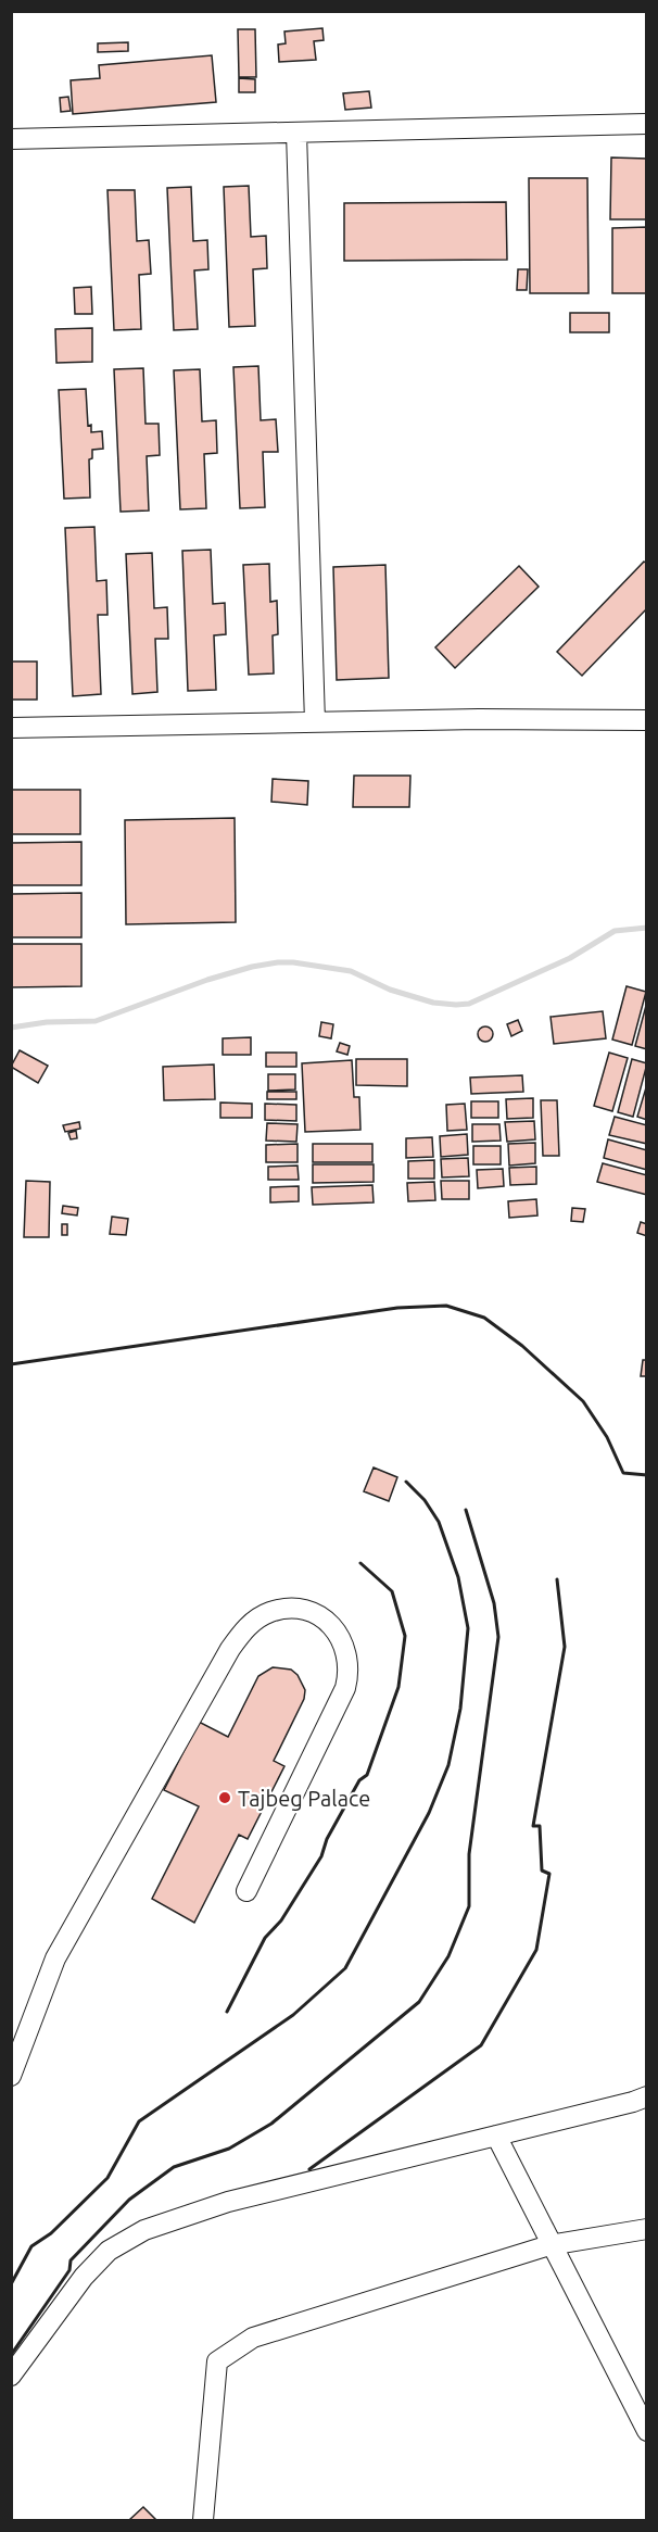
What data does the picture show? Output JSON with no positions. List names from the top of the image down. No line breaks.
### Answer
{"places":["Tajbeg Palace"]}
